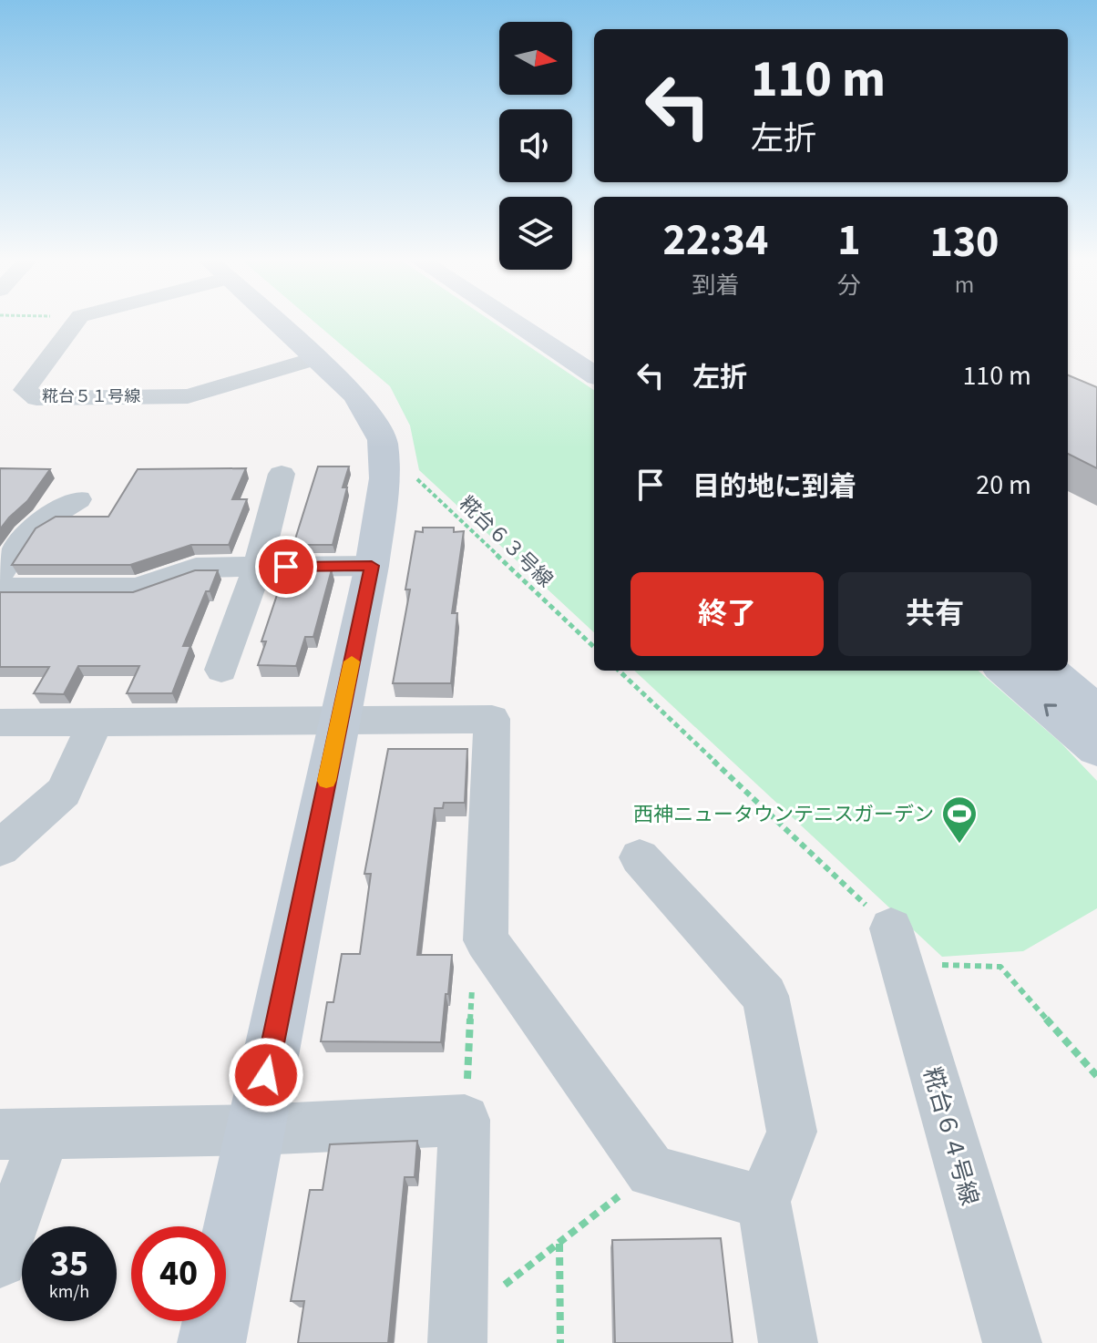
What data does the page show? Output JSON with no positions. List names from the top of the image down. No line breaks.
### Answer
{"streets":{"street":["糀台５１号線","糀台６４号線"],"path":["糀台６３号線"]},"places":{"sports":["西神ニュータウンテニスガーデン"]},"north":"right","page":{"turn":["110 m","左折"],"eta":["22:34","到着","1","分","130","m"],"list":[{"name":"左折","value":"110 m"},{"name":"目的地に到着","value":"20 m"}],"buttons":["終了","共有"],"speed":"35 km/h","limit":"40"}}
